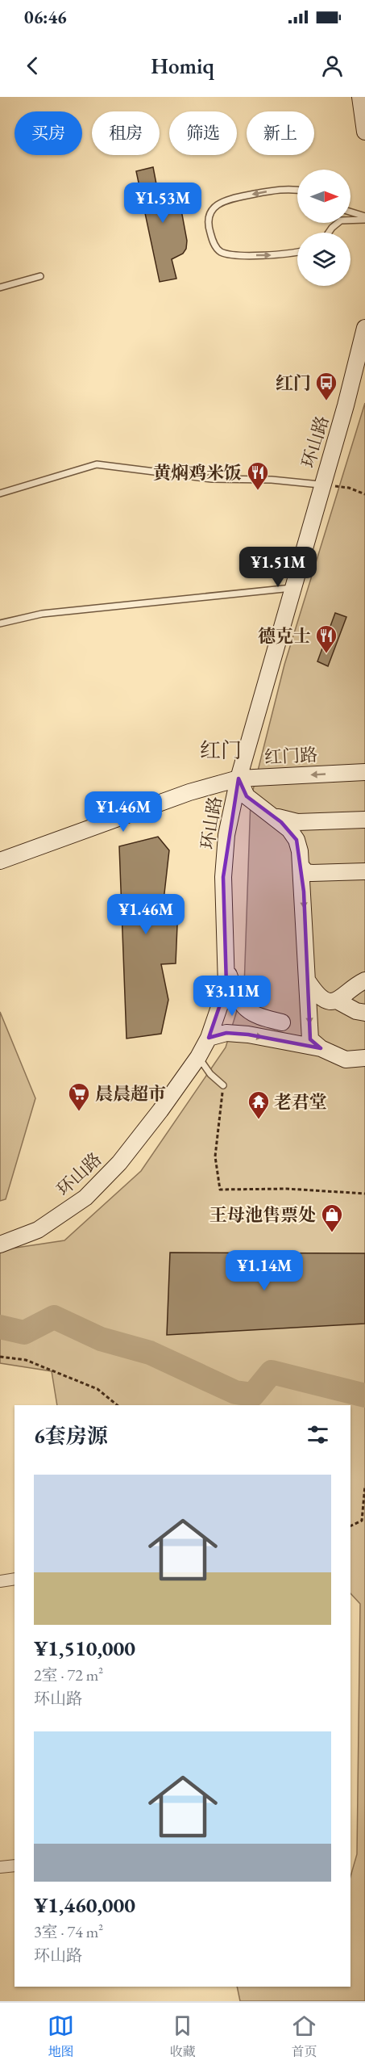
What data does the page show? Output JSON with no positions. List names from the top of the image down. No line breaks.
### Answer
{"streets":{"main road":["环山路","红门路"]},"crossings":[["环山路","红门路"]],"districts":["红门"],"places":{"bus stop":["红门"],"restaurant":["黄焖鸡米饭","德克士"],"supermarket":["晨晨超市"],"temple":["老君堂"],"shop":["王母池售票处"]},"north":"right","page":{"status":"06:46","header":"Homiq","chip":["买房","租房","筛选","新上"],"price":["¥1.53M","¥1.51M","¥1.46M","¥1.46M","¥3.11M","¥1.14M"],"heading":"6套房源","list":[{"name":"¥1,510,000","note":"2室 · 72 m² · 环山路"},{"name":"¥1,460,000","note":"3室 · 74 m² · 环山路"}],"tabs":["地图","收藏","首页"]}}
